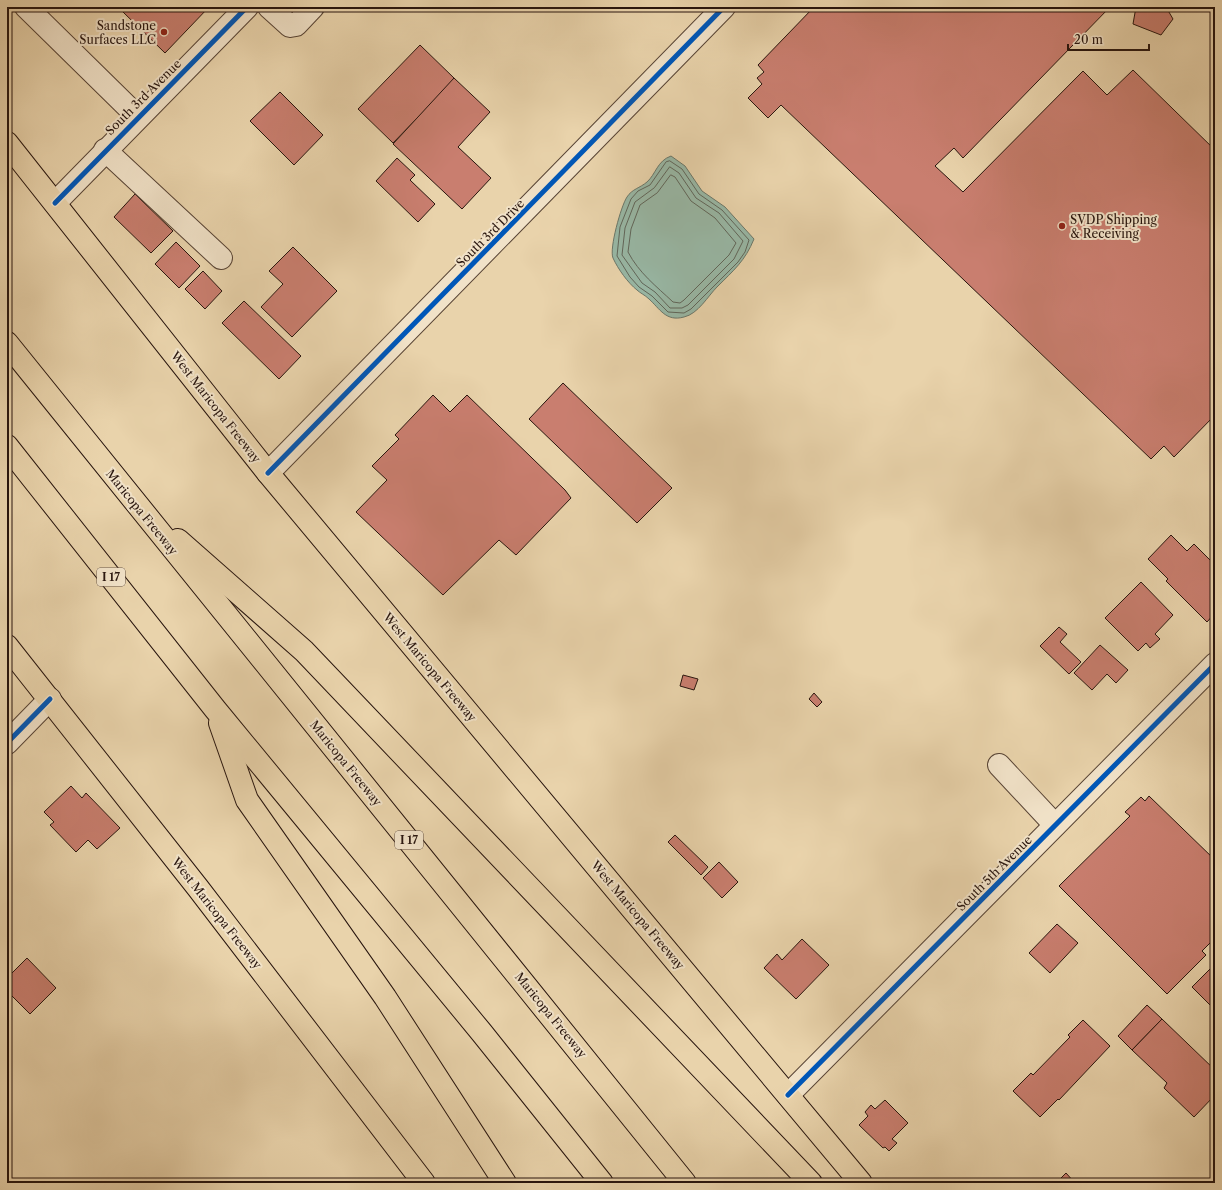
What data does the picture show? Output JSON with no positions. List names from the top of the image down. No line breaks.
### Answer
{"streets":{"main road":["West Maricopa Freeway","Maricopa Freeway","I 17"],"street":["South 3rd Avenue","South 3rd Drive","South 5th Avenue"]},"crossings":[["South 3rd Avenue","West Maricopa Freeway"],["South 3rd Drive","West Maricopa Freeway"],["West Maricopa Freeway","South 5th Avenue"]],"places":["Sandstone Surfaces LLC","SVDP Shipping & Receiving"],"scale_bar":"20 m"}
